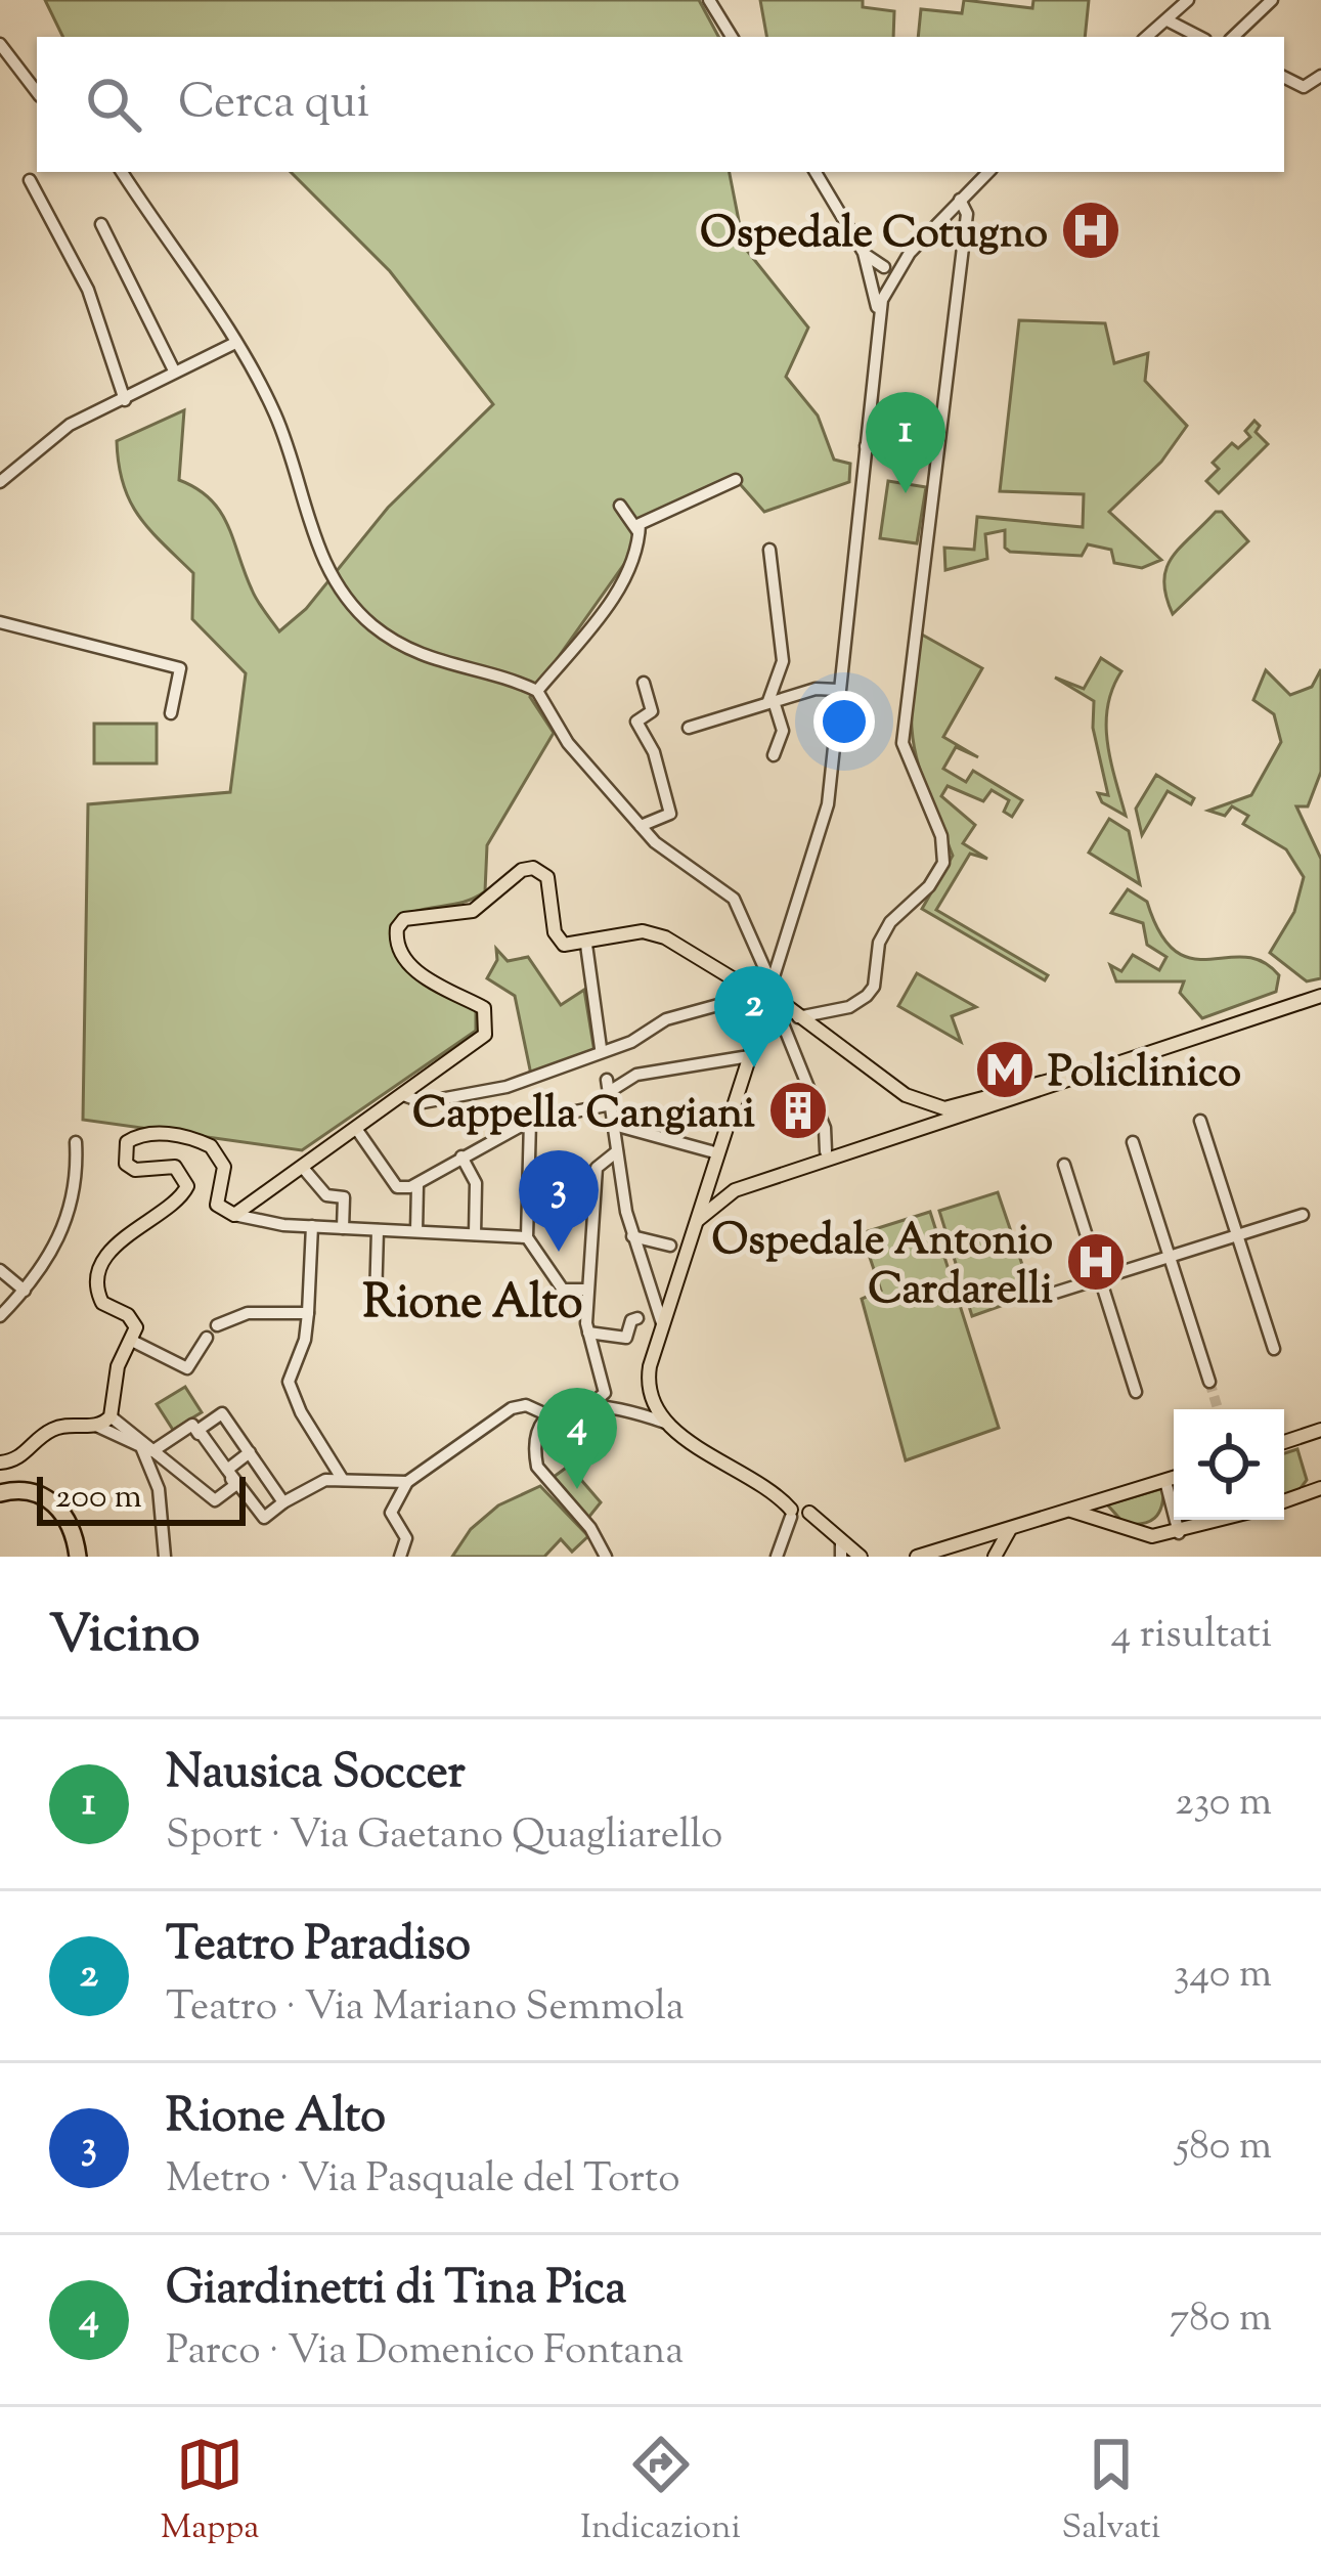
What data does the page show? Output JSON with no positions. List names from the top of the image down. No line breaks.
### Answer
{"districts":["Rione Alto"],"places":{"hospital":["Ospedale Cotugno","Ospedale Antonio Cardarelli"],"metro station":["Policlinico"],"building":["Cappella Cangiani"]},"scale_bar":"200 m","page":{"search":"Cerca qui","pins":["1","2","3","4"],"scale":"200 m","heading":["Vicino","4 risultati"],"list":[{"mark":"1","name":"Nausica Soccer","note":"Sport · Via Gaetano Quagliarello","value":"230 m"},{"mark":"2","name":"Teatro Paradiso","note":"Teatro · Via Mariano Semmola","value":"340 m"},{"mark":"3","name":"Rione Alto","note":"Metro · Via Pasquale del Torto","value":"580 m"},{"mark":"4","name":"Giardinetti di Tina Pica","note":"Parco · Via Domenico Fontana","value":"780 m"}],"nav":["Mappa","Indicazioni","Salvati"]}}
